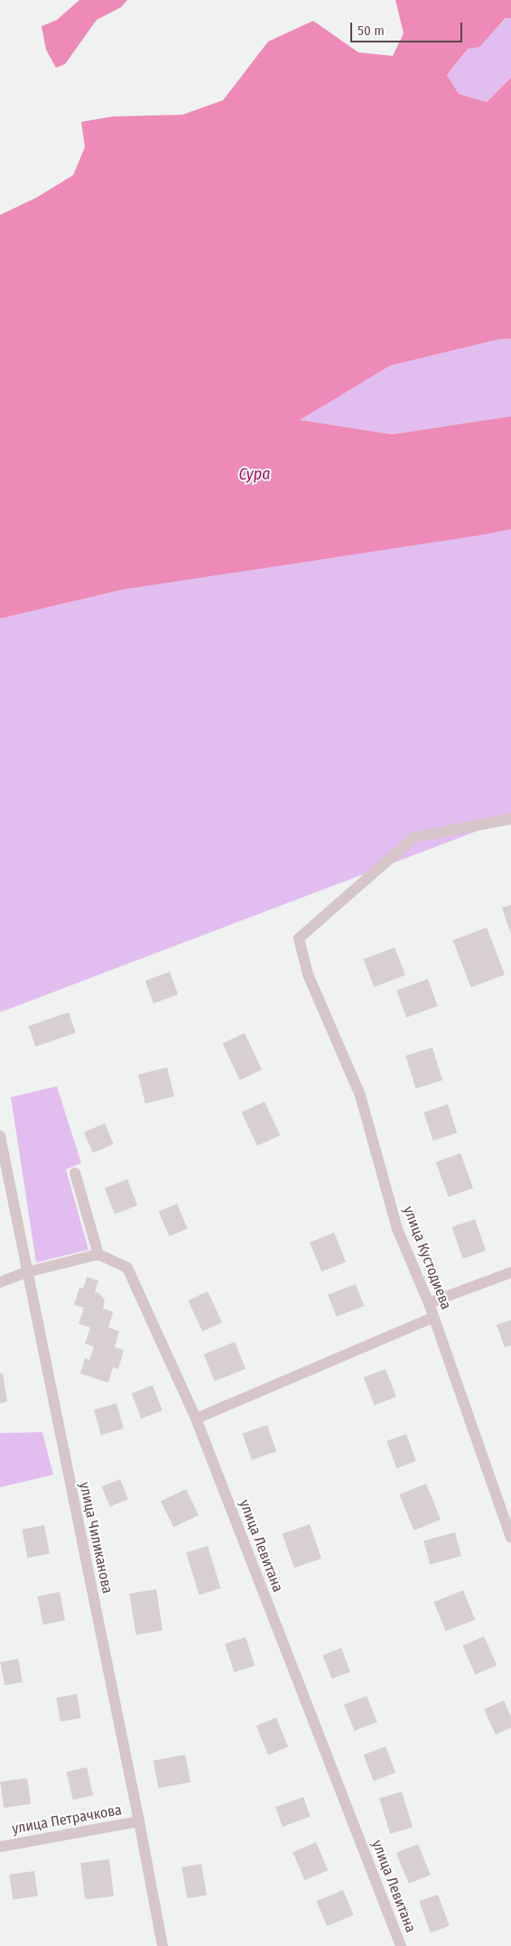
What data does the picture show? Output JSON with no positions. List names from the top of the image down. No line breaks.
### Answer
{"streets":{"street":["улица Кустодиева","улица Чиликанова","улица Левитана","улица Петрачкова"]},"crossings":[["улица Чиликанова","улица Петрачкова"]],"water":["Сура"],"scale_bar":"50 m"}
